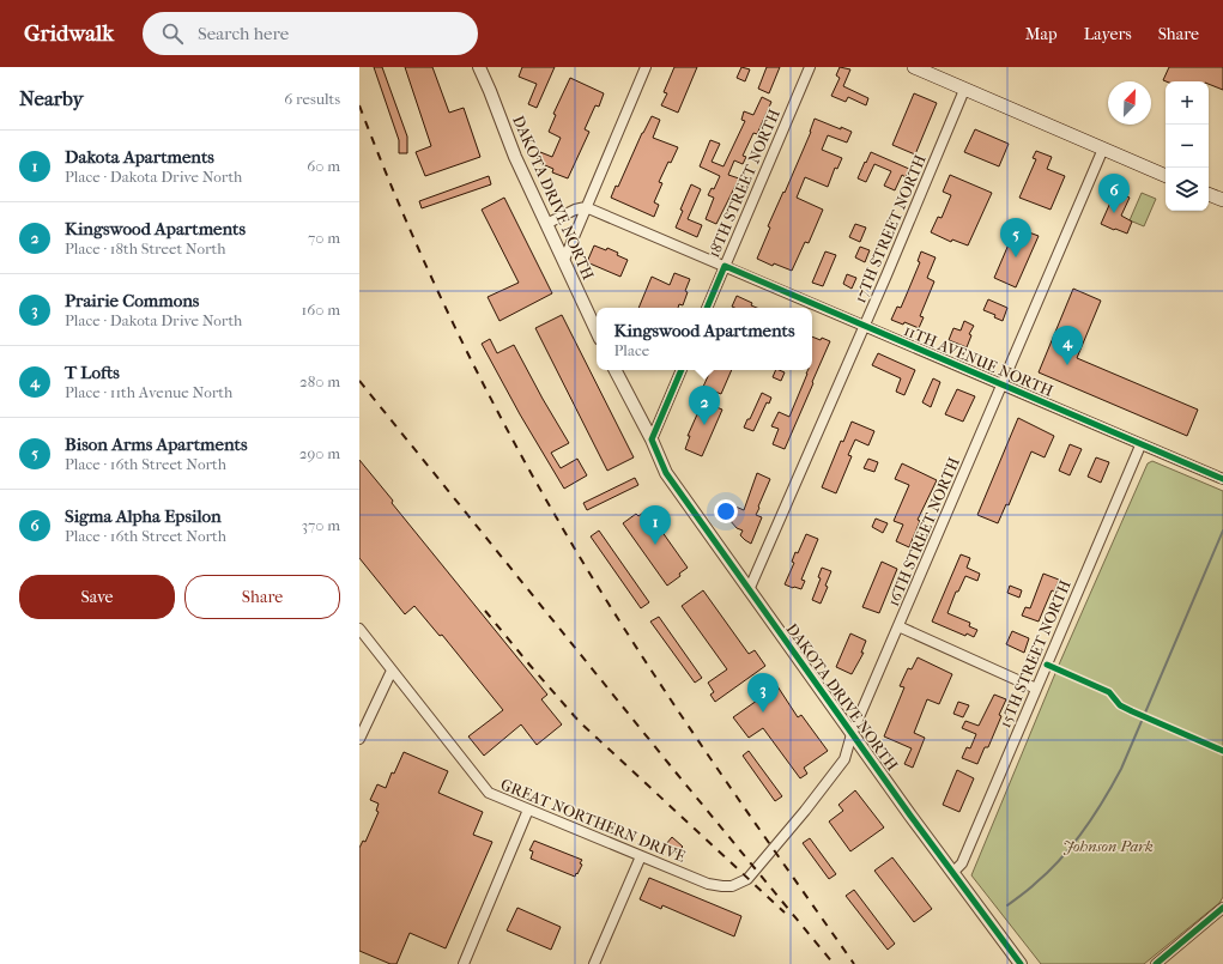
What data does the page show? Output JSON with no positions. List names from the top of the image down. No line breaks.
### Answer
{"streets":{"street":["18TH STREET NORTH","DAKOTA DRIVE NORTH","17TH STREET NORTH","11TH AVENUE NORTH","16TH STREET NORTH","15TH STREET NORTH","GREAT NORTHERN DRIVE"]},"crossings":[["18TH STREET NORTH","11TH AVENUE NORTH"],["DAKOTA DRIVE NORTH","17TH STREET NORTH"],["DAKOTA DRIVE NORTH","16TH STREET NORTH"],["DAKOTA DRIVE NORTH","15TH STREET NORTH"],["17TH STREET NORTH","11TH AVENUE NORTH"],["11TH AVENUE NORTH","16TH STREET NORTH"],["11TH AVENUE NORTH","15TH STREET NORTH"],["16TH STREET NORTH","GREAT NORTHERN DRIVE"]],"parks":["Johnson Park"],"north":"top right","page":{"header":"Gridwalk","search":"Search here","nav":["Map","Layers","Share"],"heading":["Nearby","6 results"],"map_buttons":["+","−"],"list":[{"mark":"1","name":"Dakota Apartments","note":"Place · Dakota Drive North","value":"60 m"},{"mark":"2","name":"Kingswood Apartments","note":"Place · 18th Street North","value":"70 m"},{"mark":"3","name":"Prairie Commons","note":"Place · Dakota Drive North","value":"160 m"},{"mark":"4","name":"T Lofts","note":"Place · 11th Avenue North","value":"280 m"},{"mark":"5","name":"Bison Arms Apartments","note":"Place · 16th Street North","value":"290 m"},{"mark":"6","name":"Sigma Alpha Epsilon","note":"Place · 16th Street North","value":"370 m"}],"pins":["6","5","4","2","1","3"],"popup":["Kingswood Apartments","Place"],"buttons":["Save","Share"]}}
